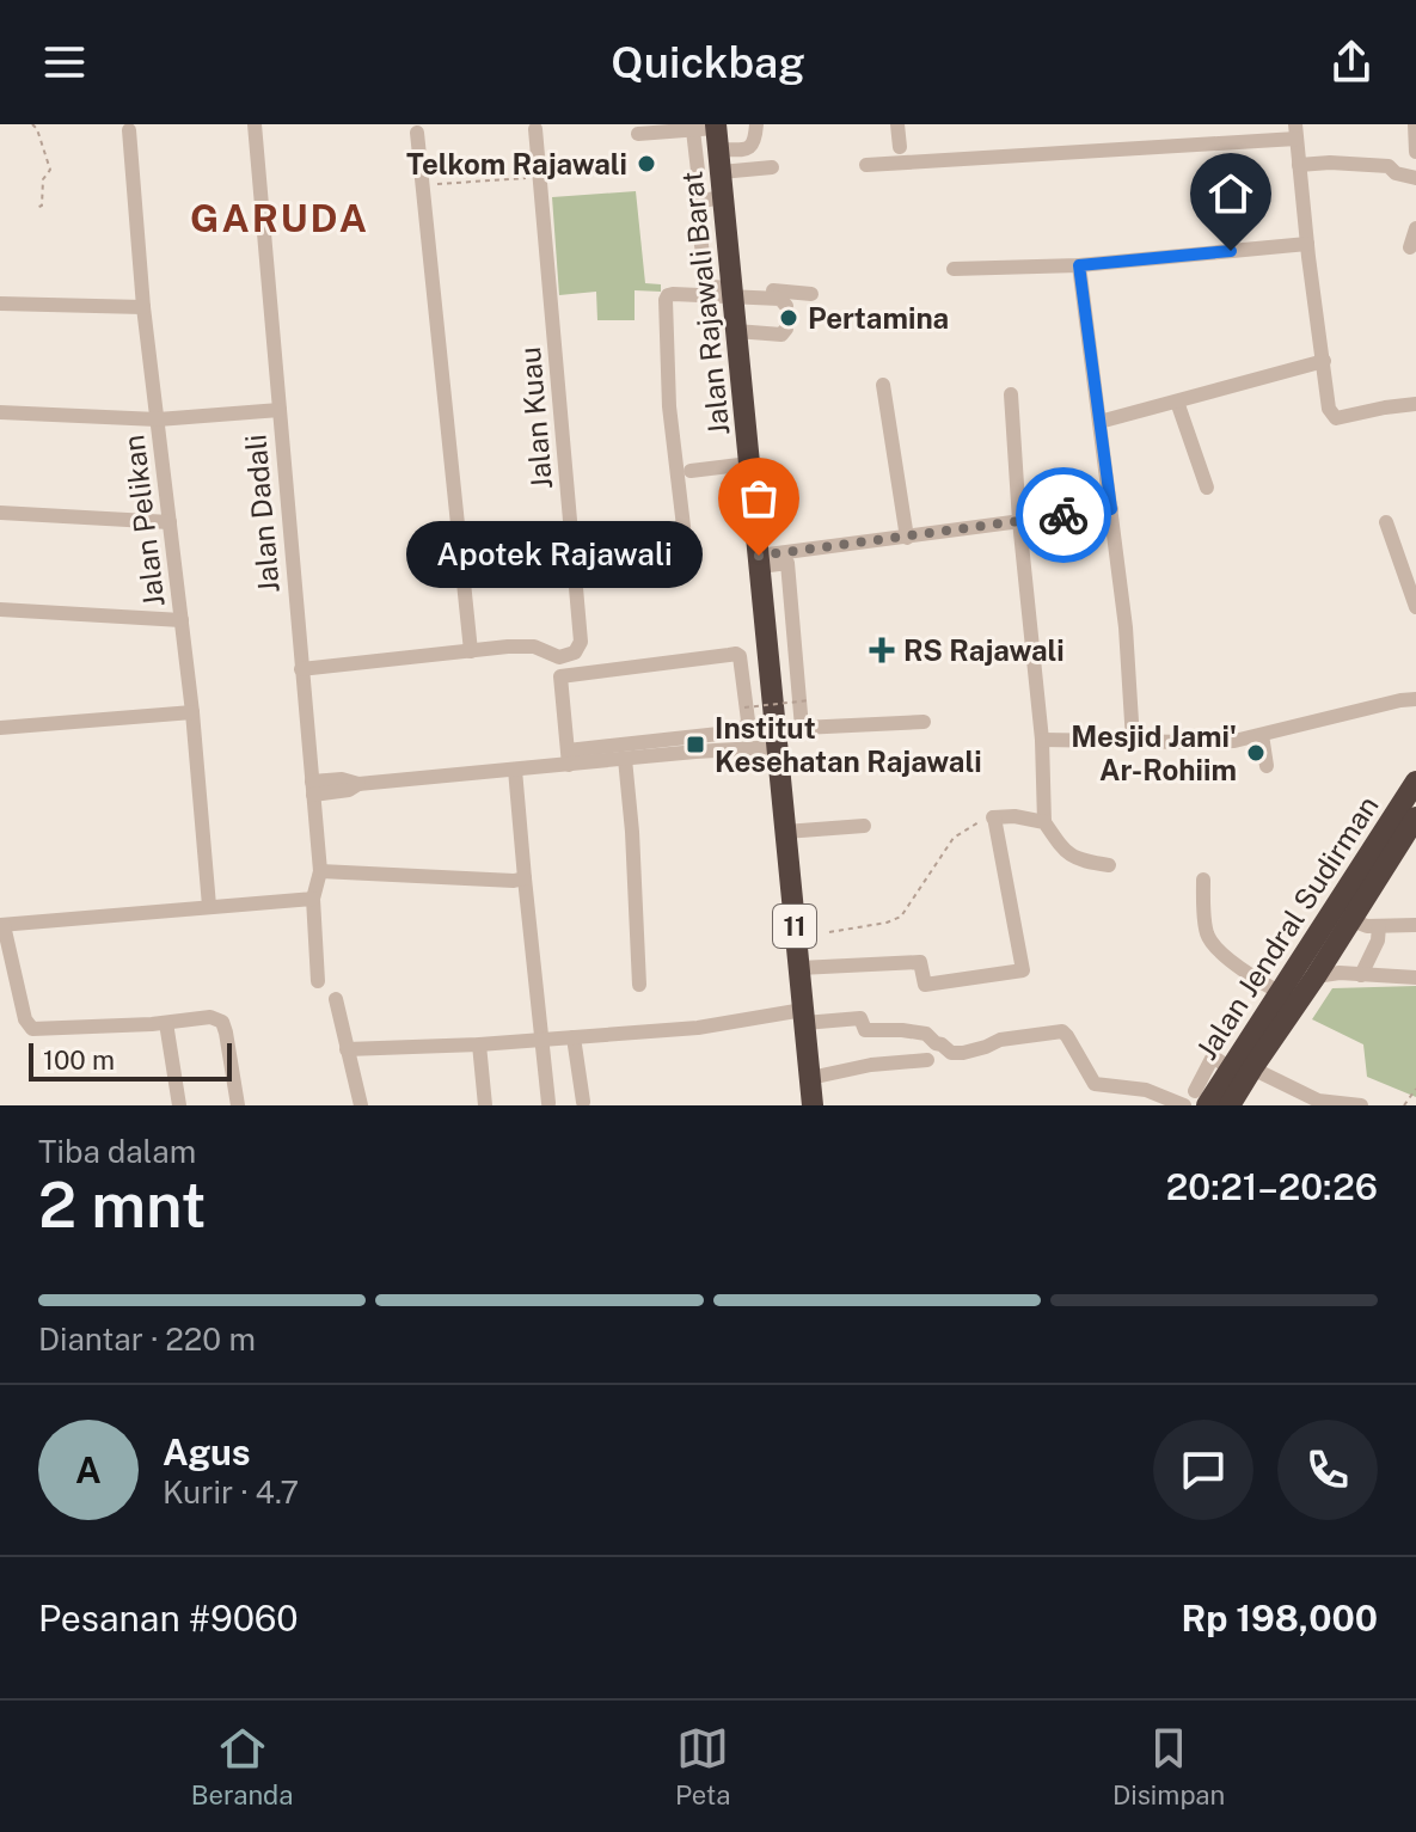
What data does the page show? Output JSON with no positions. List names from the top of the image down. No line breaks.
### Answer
{"streets":{"highway":["Jalan Rajawali Barat","11","Jalan Jendral Sudirman"],"street":["Jalan Kuau","Jalan Dadali","Jalan Pelikan"]},"crossings":[["Jalan Kuau","Jalan Dadali"]],"districts":["GARUDA"],"places":{"other":["Telkom Rajawali","Pertamina","Apotek Rajawali","Mesjid Jami' Ar-Rohiim"],"health":["RS Rajawali"],"transit":["Institut Kesehatan Rajawali"]},"scale_bar":"100 m","page":{"header":"Quickbag","bubble":"Apotek Rajawali","scale":"100 m","heading":["2 mnt","Tiba dalam","20:21–20:26"],"panel":["Agus","Kurir · 4.7","Pesanan #9060","Rp 198,000"],"bar":"Diantar · 220 m","round":"A","tabs":["Beranda","Peta","Disimpan"]}}
